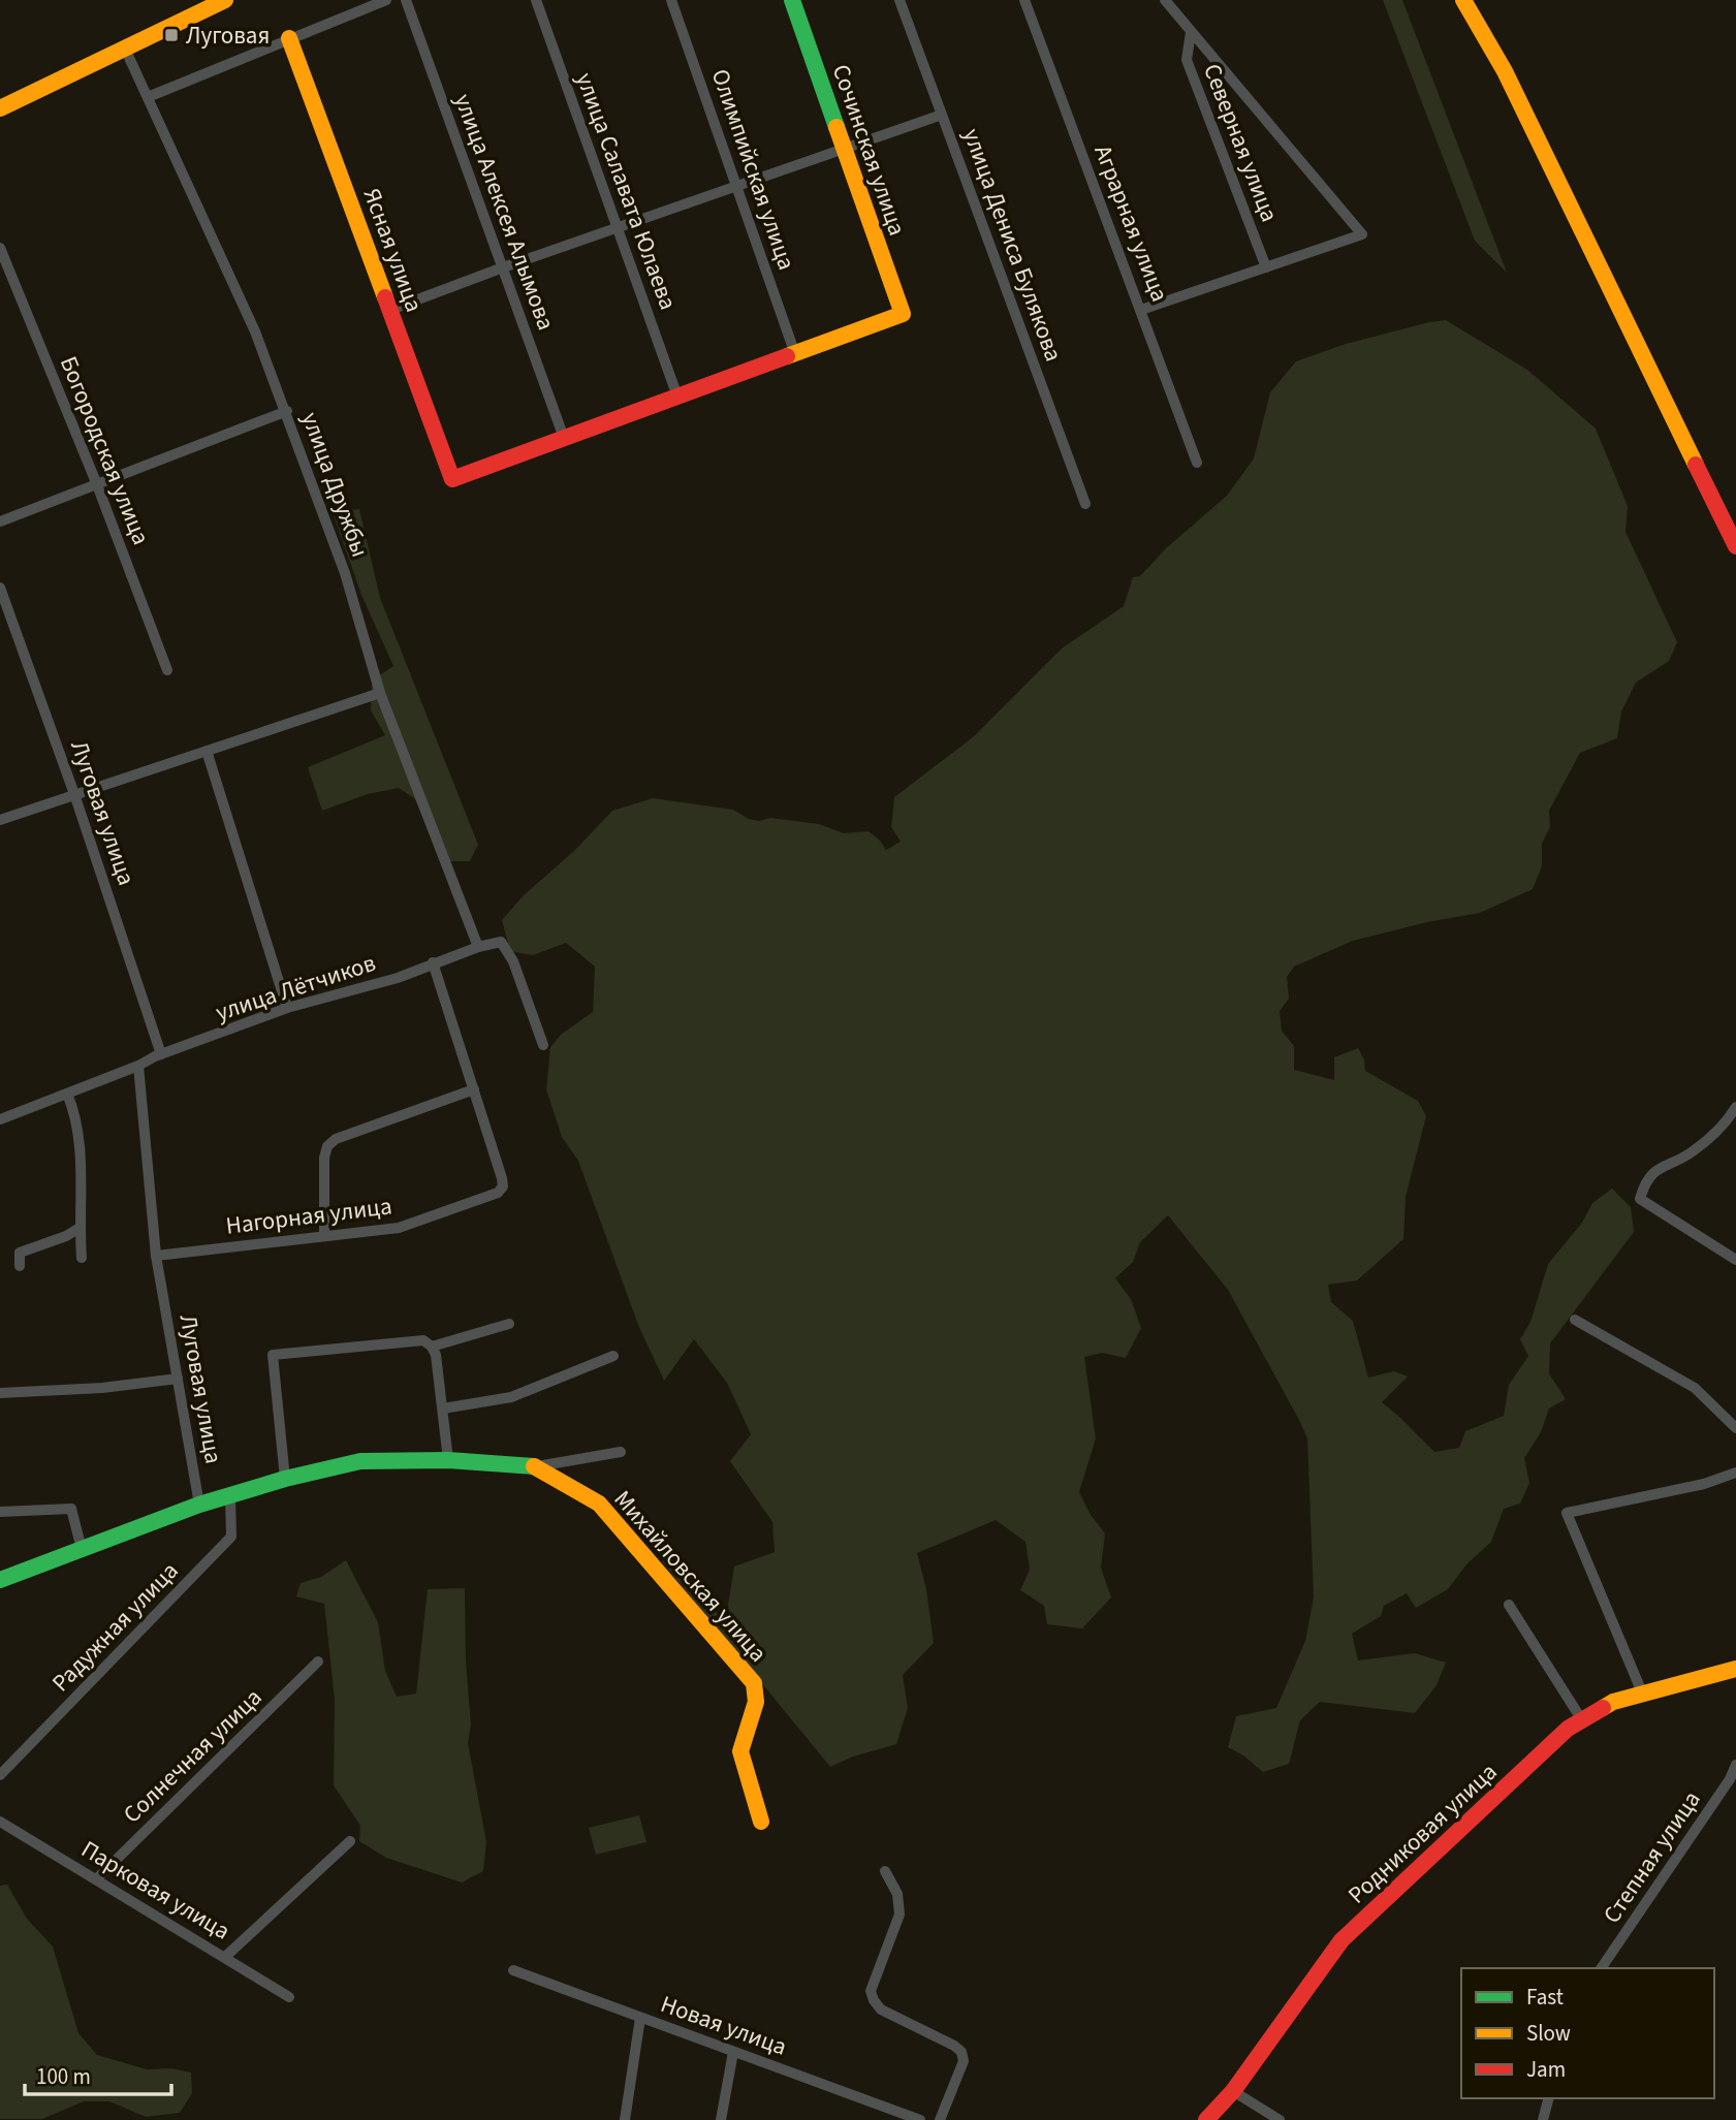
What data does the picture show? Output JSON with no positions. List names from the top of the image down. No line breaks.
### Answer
{"streets":{"street":["Северная улица","Сочинская улица","Олимпийская улица","улица Салавата Юлаева","улица Алексея Алымова","Аграрная улица","улица Дениса Булякова","Ясная улица","Богородская улица","улица Дружбы","Луговая улица","улица Лётчиков","Нагорная улица","Михайловская улица","Радужная улица","Солнечная улица","Родниковая улица","Степная улица","Парковая улица","Новая улица"]},"crossings":[["Сочинская улица","Олимпийская улица"],["улица Алексея Алымова","Ясная улица"],["улица Дружбы","улица Лётчиков"],["Луговая улица","улица Лётчиков"],["Луговая улица","Нагорная улица"],["Луговая улица","Михайловская улица"],["Михайловская улица","Радужная улица"],["Солнечная улица","Парковая улица"]],"places":{"transit":["Луговая"]},"legend":["Fast","Slow","Jam"],"scale_bar":"100 m"}
